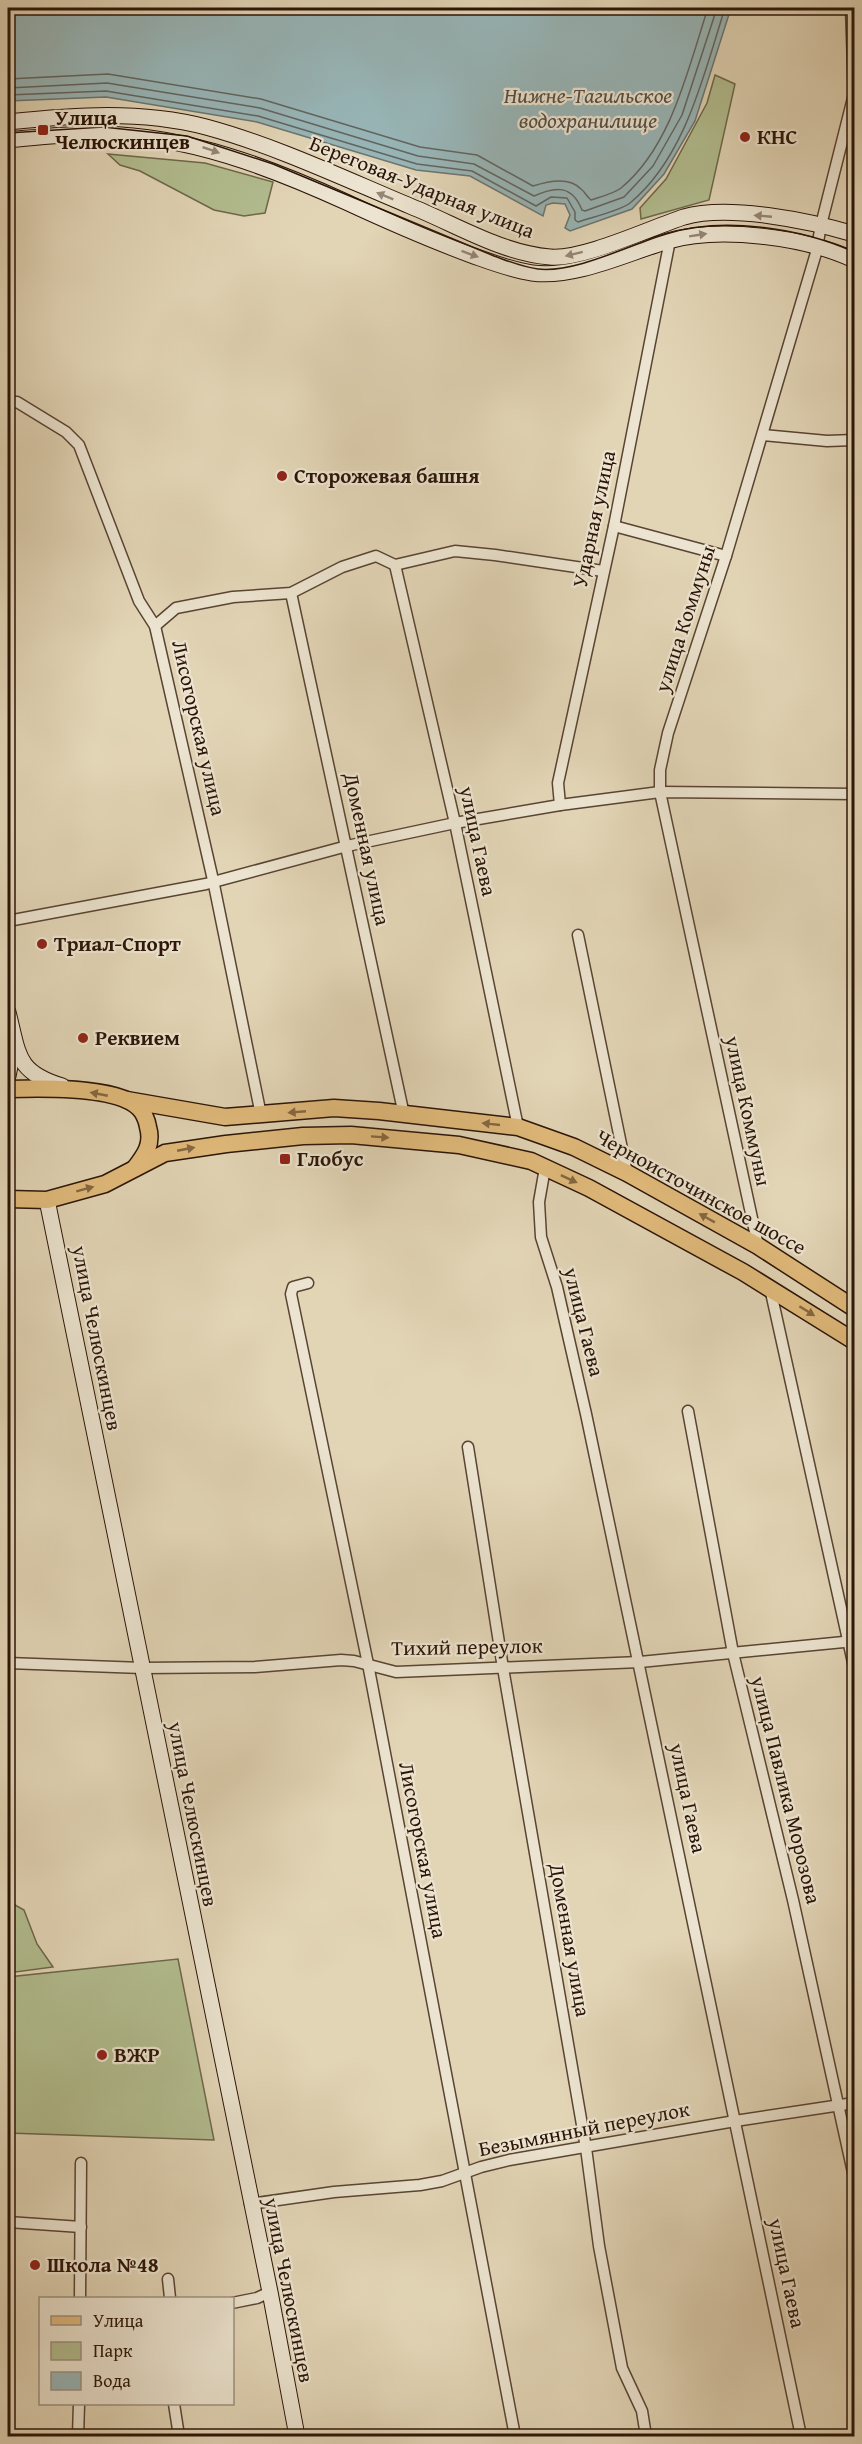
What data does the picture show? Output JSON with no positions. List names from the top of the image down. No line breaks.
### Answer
{"streets":{"main road":["Береговая-Ударная улица","Черноисточинское шоссе","улица Челюскинцев"],"street":["Ударная улица","улица Коммуны","Лисогорская улица","улица Гаева","Доменная улица","Тихий переулок","улица Павлика Морозова","Безымянный переулок"]},"crossings":[["Береговая-Ударная улица","Ударная улица"],["Береговая-Ударная улица","улица Коммуны"],["улица Коммуны","Черноисточинское шоссе"],["Лисогорская улица","Черноисточинское шоссе"],["Лисогорская улица","Тихий переулок"],["Лисогорская улица","Безымянный переулок"],["улица Гаева","Черноисточинское шоссе"],["улица Гаева","Тихий переулок"],["улица Гаева","Безымянный переулок"],["Доменная улица","Черноисточинское шоссе"],["Доменная улица","Тихий переулок"],["Доменная улица","Безымянный переулок"],["улица Челюскинцев","Тихий переулок"],["улица Челюскинцев","Безымянный переулок"],["Тихий переулок","улица Павлика Морозова"],["улица Павлика Морозова","Безымянный переулок"]],"water":["Нижне-Тагильское водохранилище"],"places":{"transit":["Улица Челюскинцев","Глобус"],"other":["КНС","Сторожевая башня","Триал-Спорт","Реквием","ВЖР","Школа №48"]},"legend":["Улица","Парк","Вода"]}
